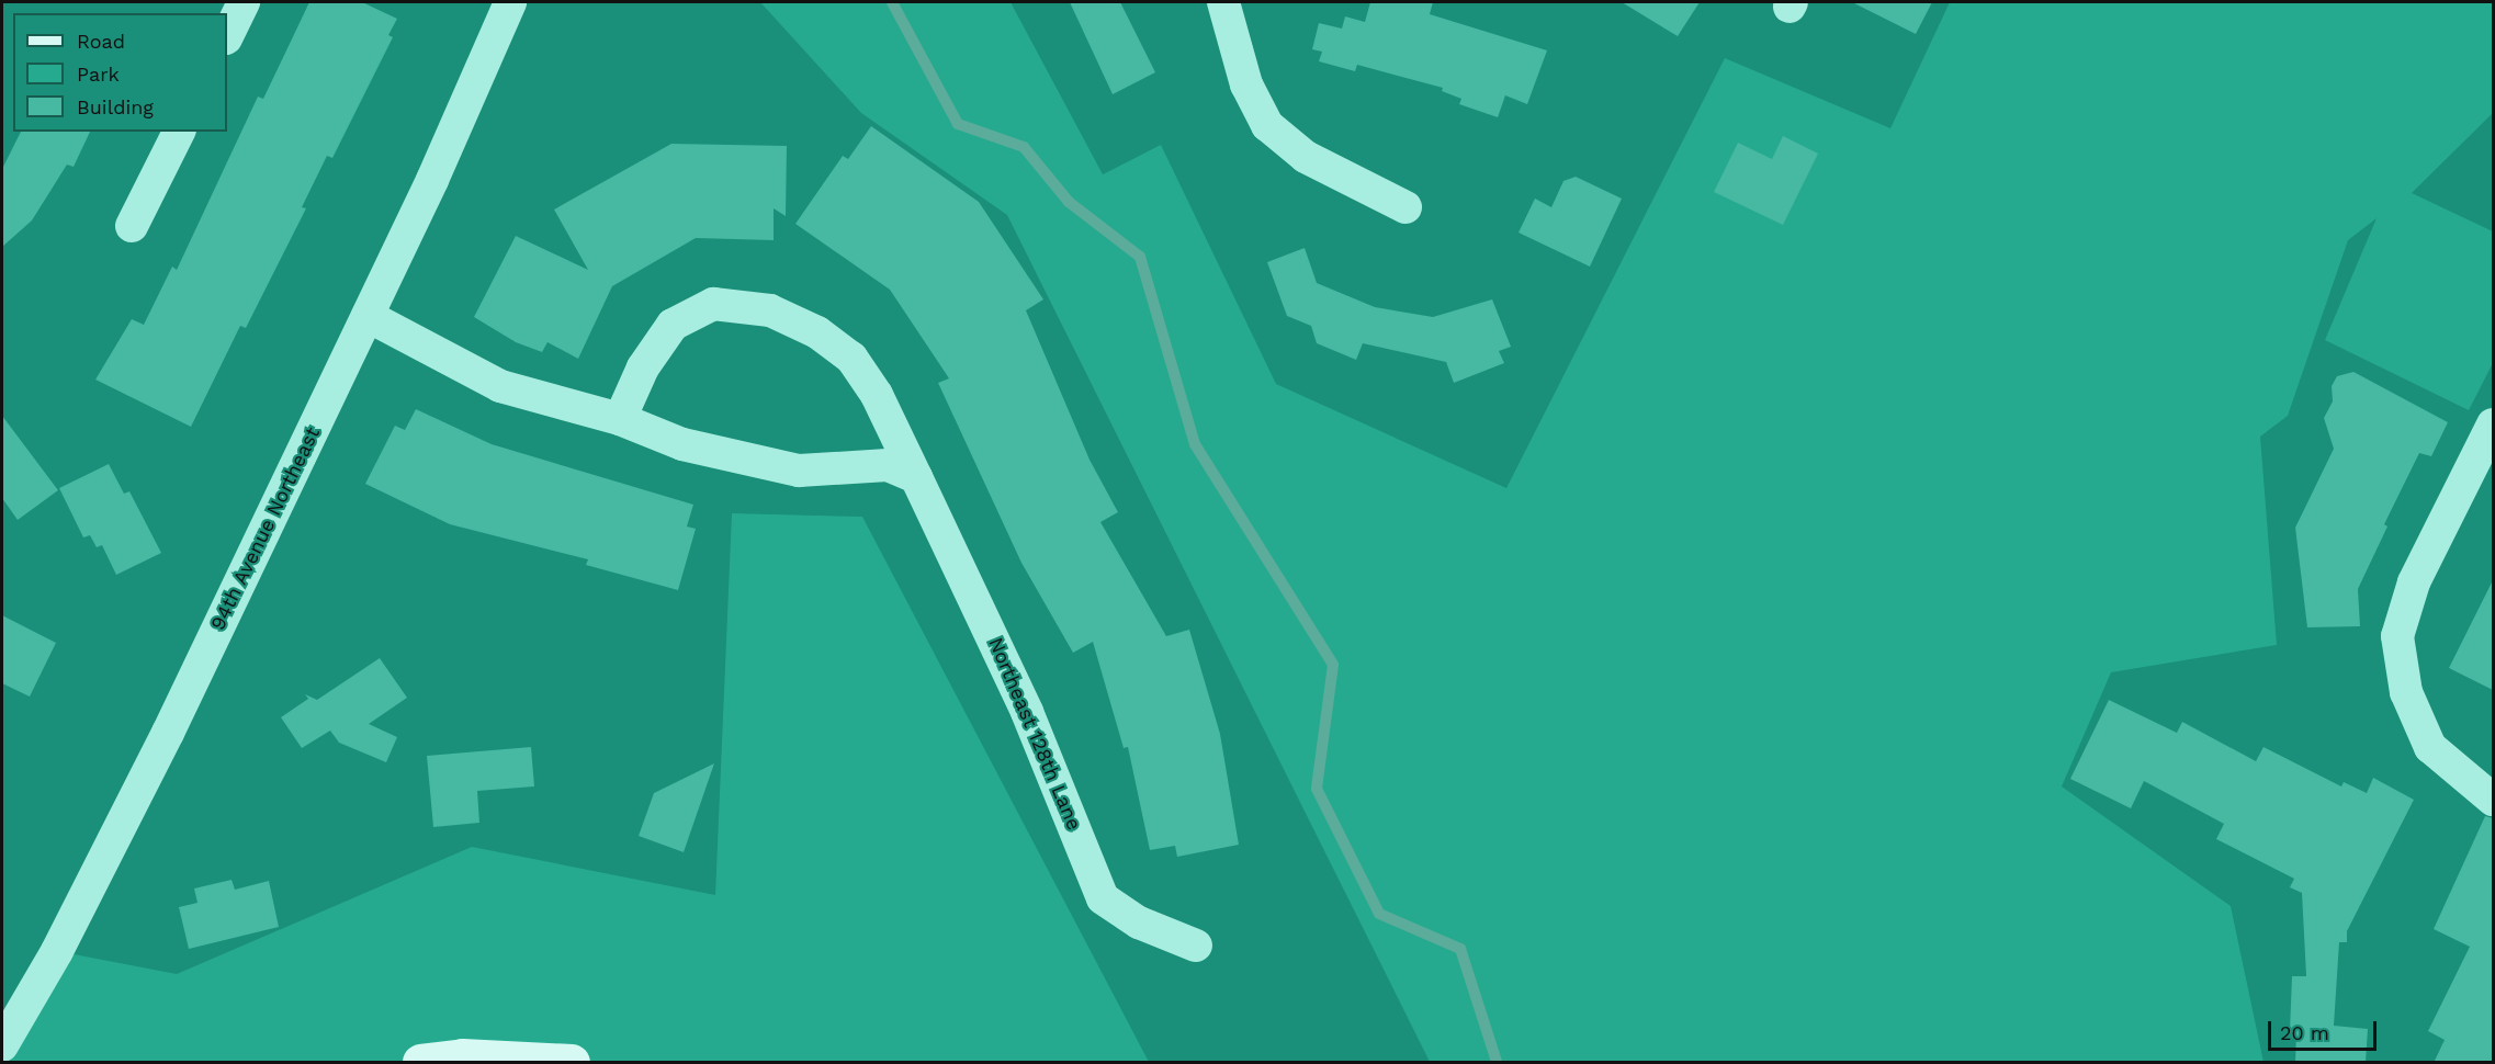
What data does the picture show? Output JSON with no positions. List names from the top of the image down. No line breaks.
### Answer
{"streets":{"street":["94th Avenue Northeast","Northeast 128th Lane"]},"legend":["Road","Park","Building"],"scale_bar":"20 m"}
